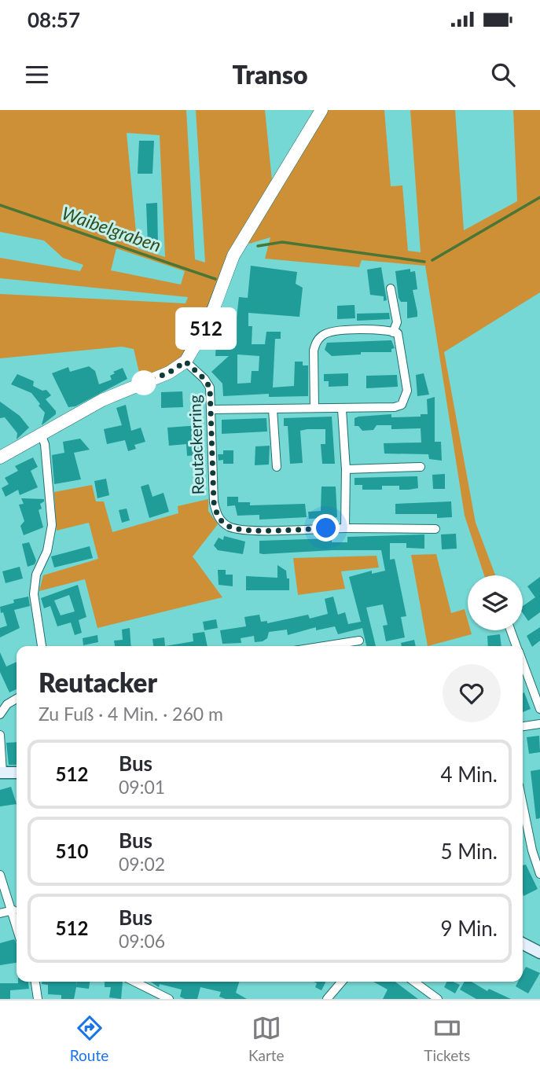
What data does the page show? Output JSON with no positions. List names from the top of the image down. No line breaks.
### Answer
{"streets":{"street":["Reutackerring"]},"water":["Waibelgraben"],"lines":["bus line 512"],"page":{"status":"08:57","header":"Transo","on_map":"512","heading":["Reutacker","Zu Fuß · 4 Min. · 260 m"],"list":[{"mark":"512","name":"Bus","note":"09:01","value":"4 Min."},{"mark":"510","name":"Bus","note":"09:02","value":"5 Min."},{"mark":"512","name":"Bus","note":"09:06","value":"9 Min."}],"tabs":["Route","Karte","Tickets"]}}
